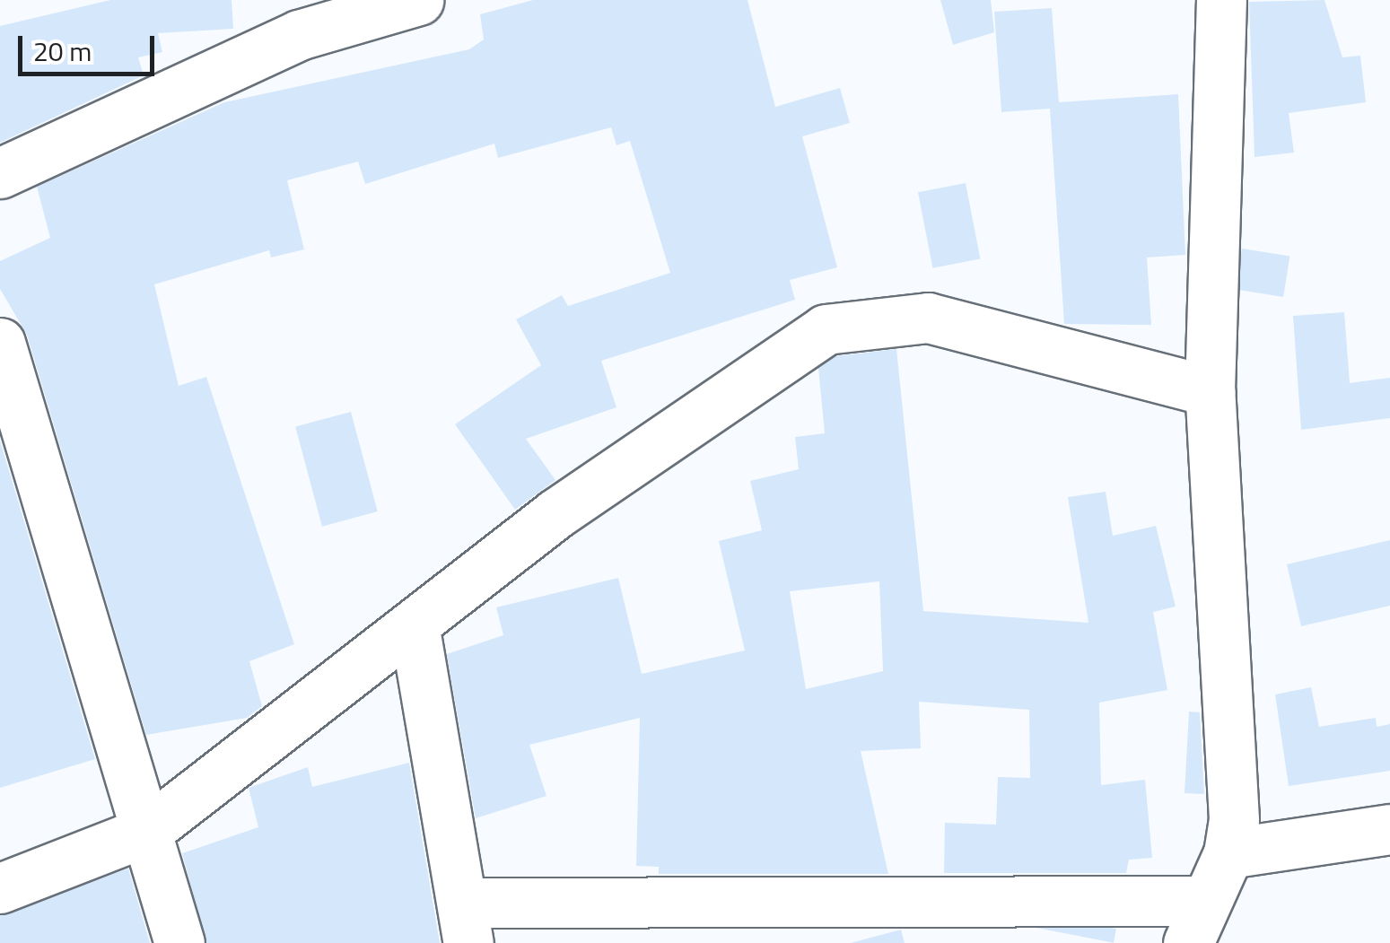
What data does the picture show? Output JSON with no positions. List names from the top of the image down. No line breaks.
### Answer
{"scale_bar":"20 m"}
